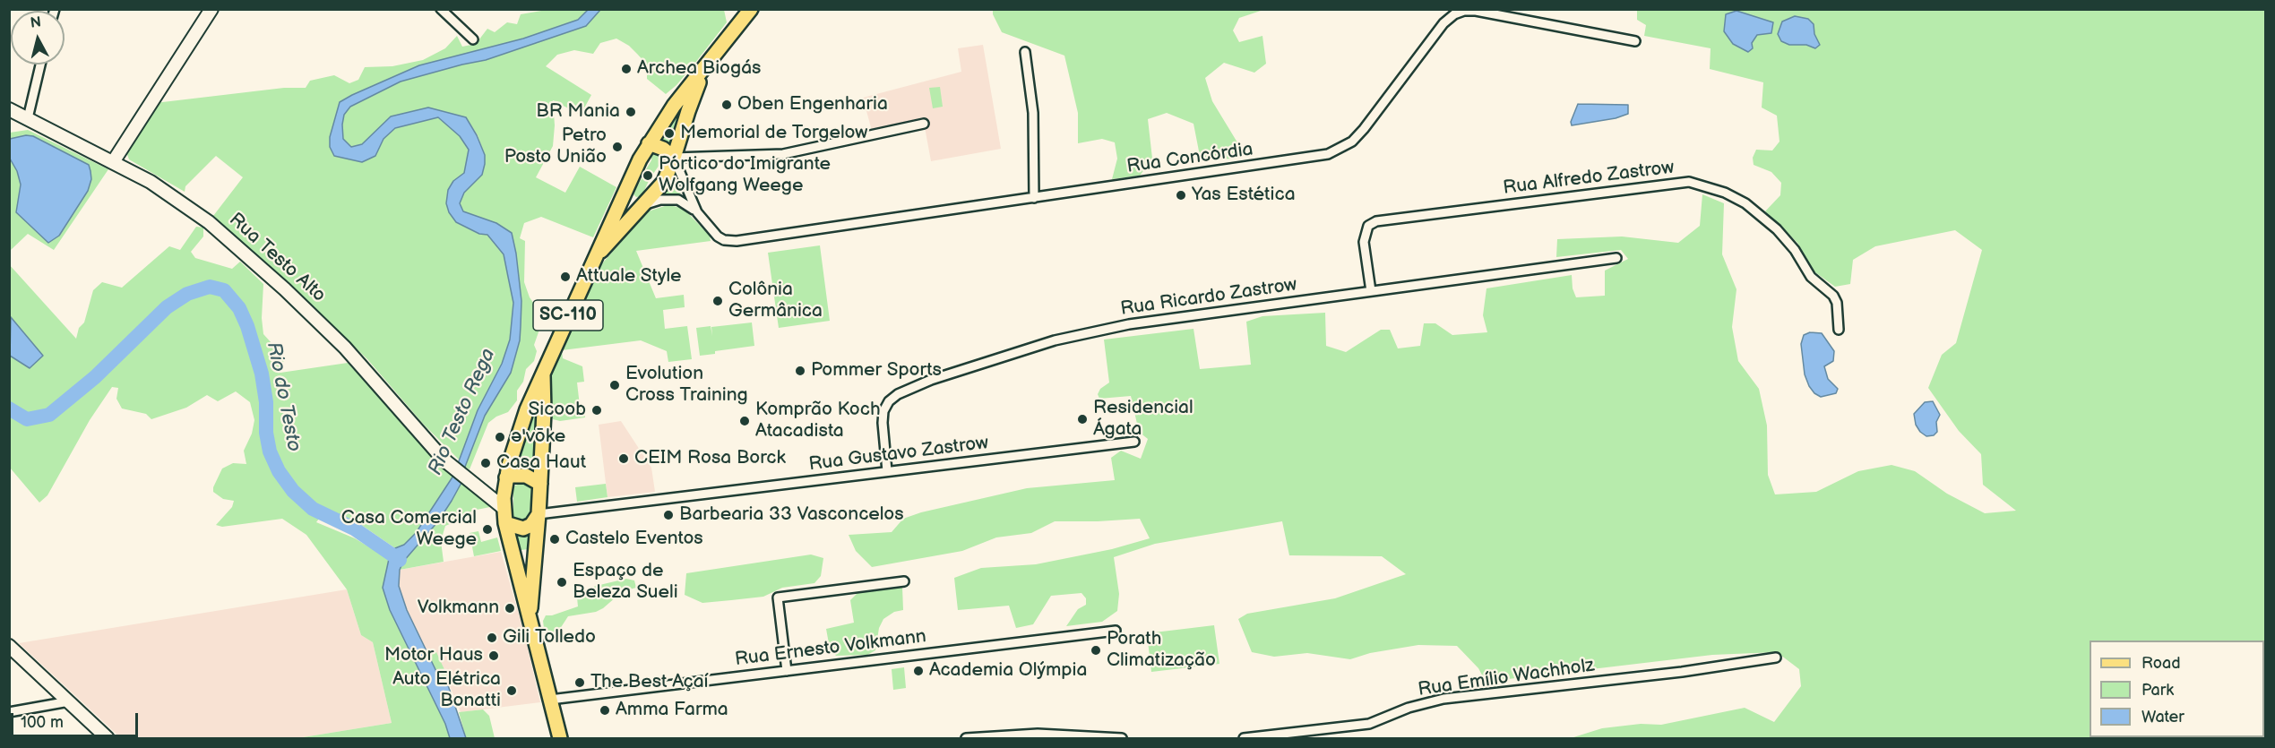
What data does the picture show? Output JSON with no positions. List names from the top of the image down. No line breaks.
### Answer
{"streets":{"main road":["Rua Testo Alto","SC-110"],"street":["Rua Concórdia","Rua Alfredo Zastrow","Rua Ricardo Zastrow","Rua Gustavo Zastrow","Rua Ernesto Volkmann","Rua Emílio Wachholz"]},"crossings":[["Rua Concórdia","SC-110"],["Rua Alfredo Zastrow","Rua Ricardo Zastrow"],["Rua Testo Alto","SC-110"],["Rua Testo Alto","Rua Gustavo Zastrow"],["Rua Ricardo Zastrow","Rua Gustavo Zastrow"],["SC-110","Rua Gustavo Zastrow"],["SC-110","Rua Ernesto Volkmann"]],"water":["Rio do Testo","Rio Testo Rega"],"places":["Archea Biogás","Oben Engenharia","BR Mania","Memorial de Torgelow","Petro Posto União","Pórtico do Imigrante Wolfgang Weege","Yas Estética","Attuale Style","Colônia Germânica","Pommer Sports","Evolution Cross Training","Sicoob","Residencial Ágata","Komprão Koch Atacadista","ǝ'vōke","CEIM Rosa Borck","Casa Haut","Barbearia 33 Vasconcelos","Casa Comercial Weege","Castelo Eventos","Espaço de Beleza Sueli","Volkmann","Gili Tolledo","Porath Climatização","Motor Haus","Academia Olýmpia","The Best Açaí","Auto Elétrica Bonatti","Amma Farma"],"legend":["Road","Park","Water"],"scale_bar":"100 m","north":"top"}
